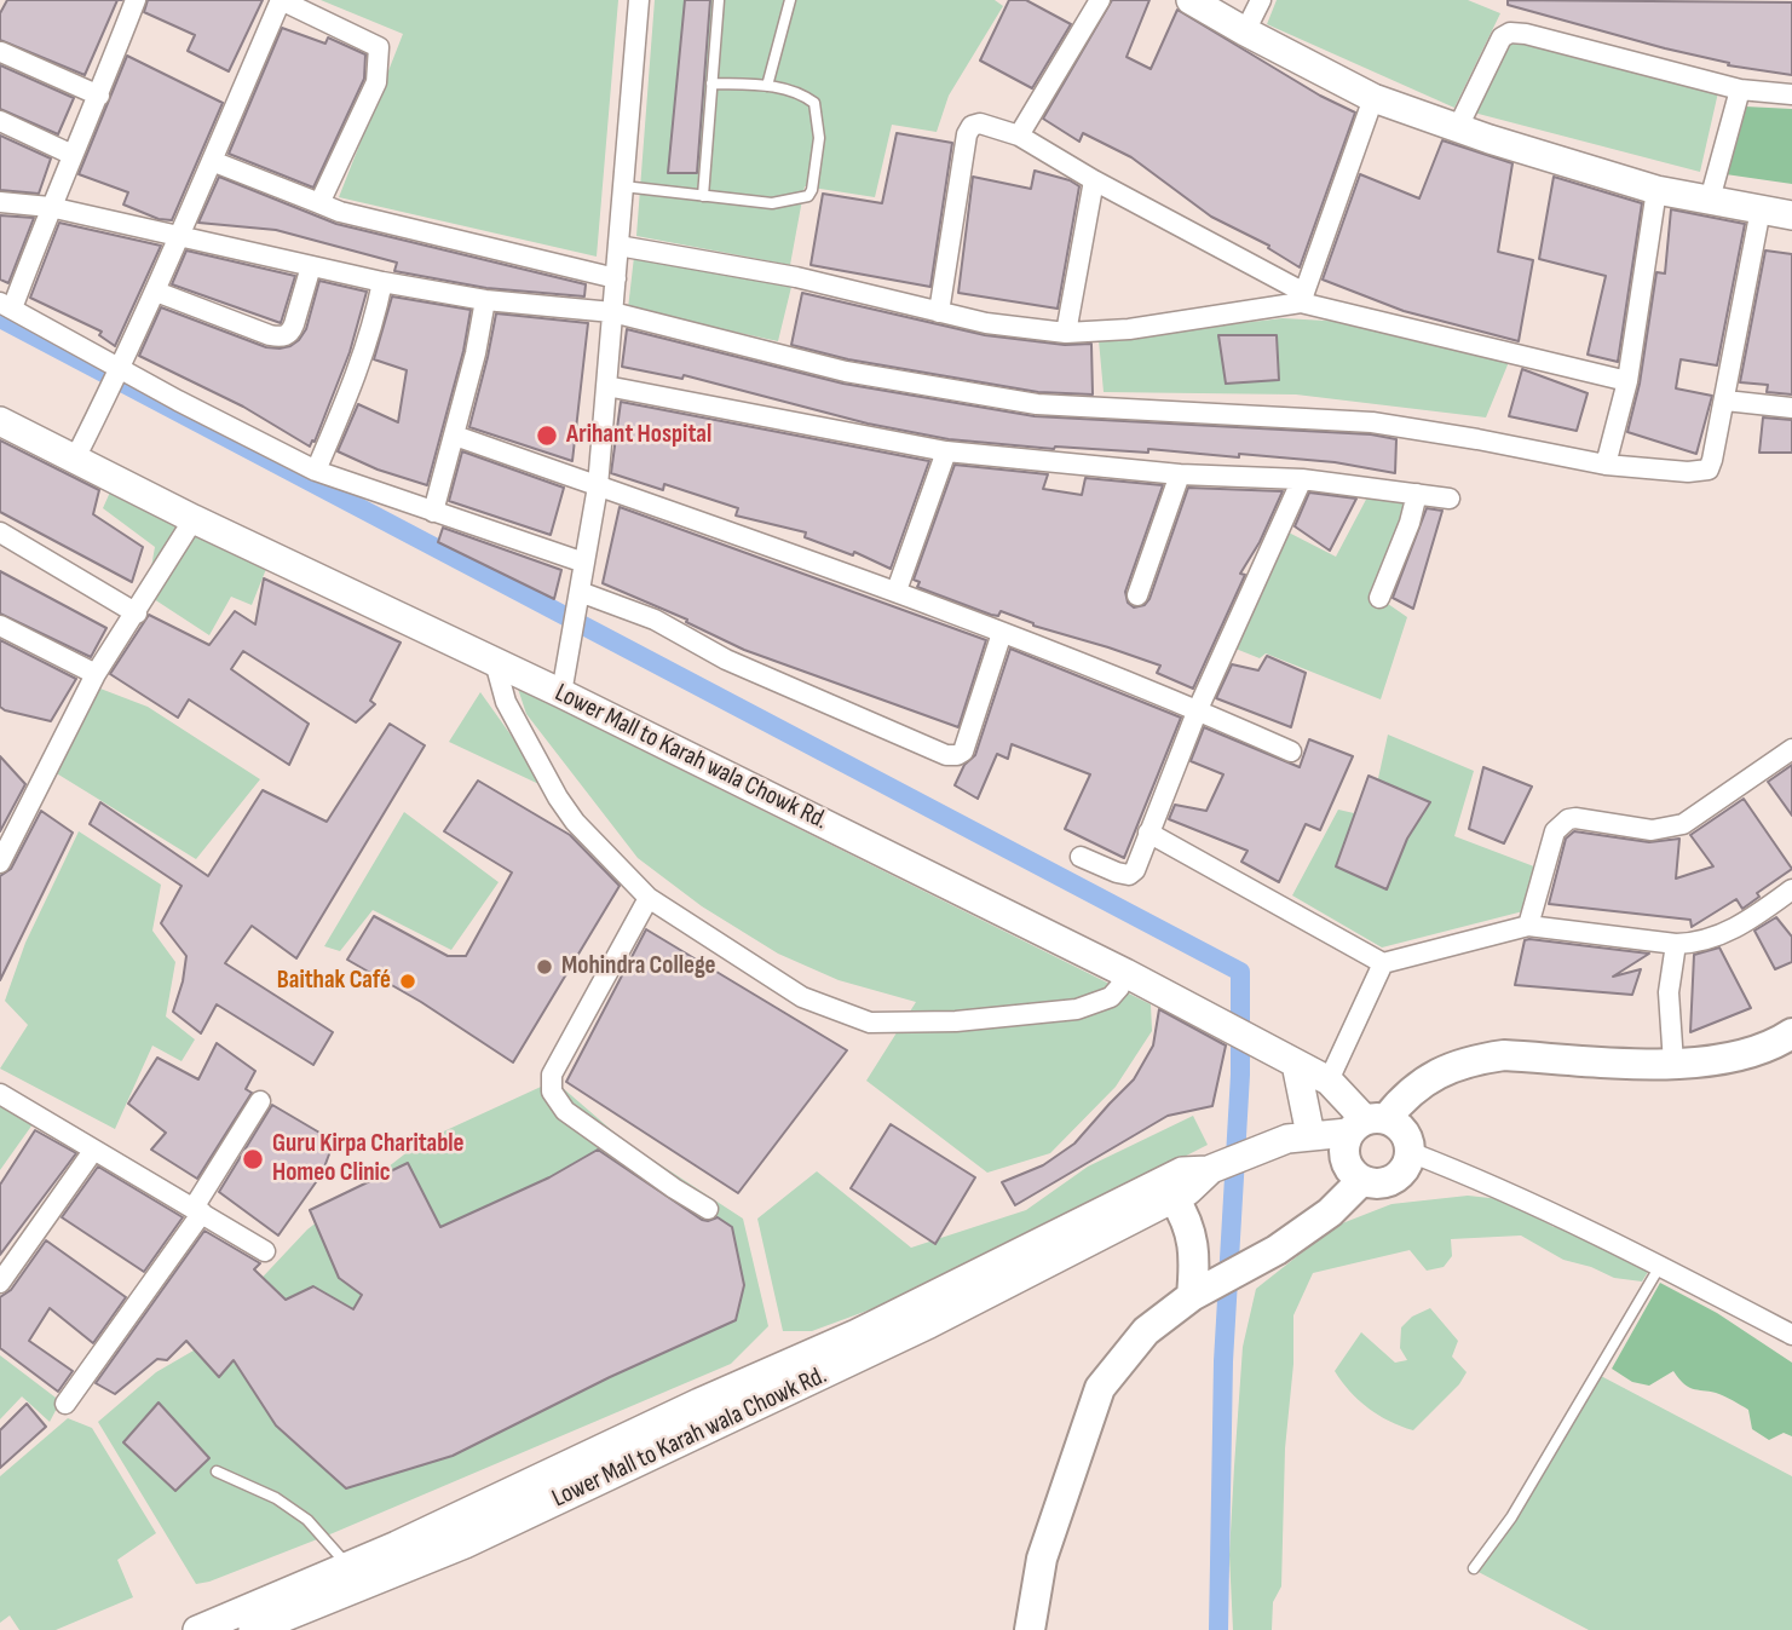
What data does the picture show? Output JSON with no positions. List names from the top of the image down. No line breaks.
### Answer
{"streets":{"main road":["Lower Mall to Karah wala Chowk Rd."]},"places":["Arihant Hospital","Mohindra College","Baithak Café","Guru Kirpa Charitable Homeo Clinic"]}
